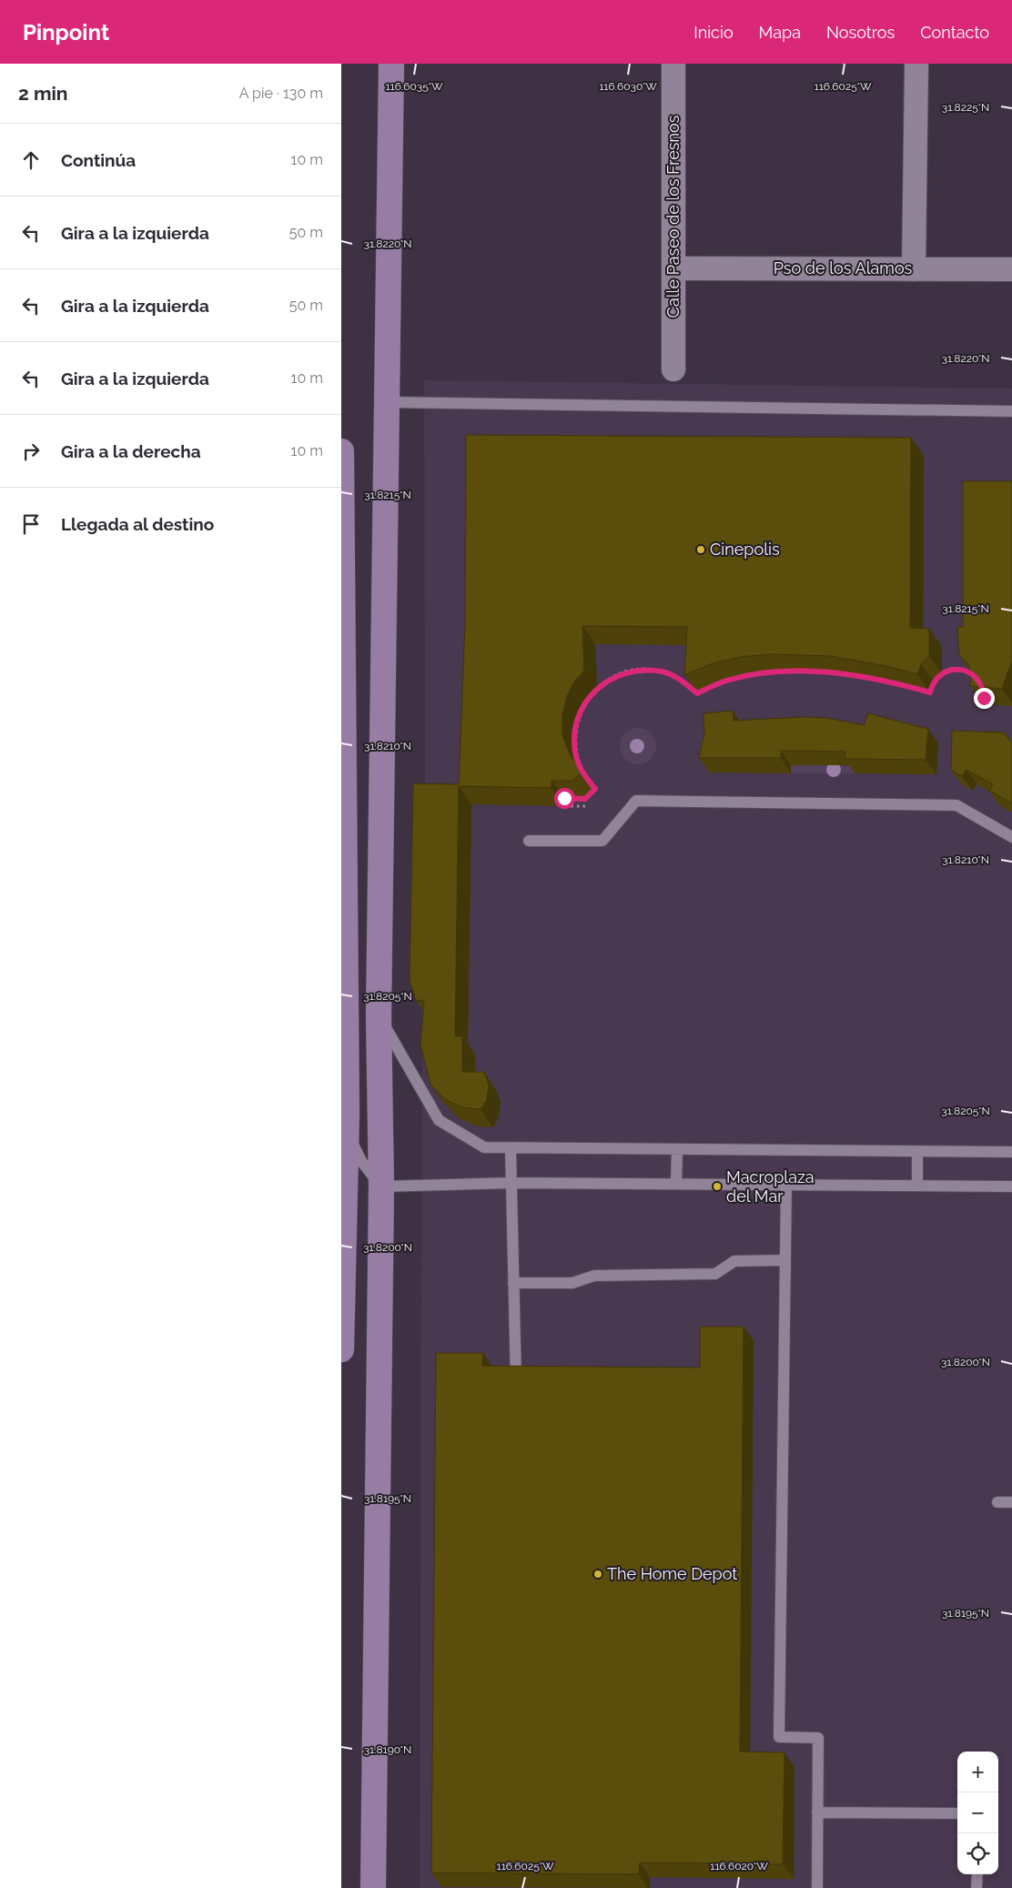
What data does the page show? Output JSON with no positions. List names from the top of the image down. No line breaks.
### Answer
{"streets":{"street":["Calle Paseo de los Fresnos","Pso de los Alamos"]},"crossings":[["Calle Paseo de los Fresnos","Pso de los Alamos"]],"places":["Cinepolis","Macroplaza del Mar","The Home Depot"],"page":{"header":"Pinpoint","nav":["Inicio","Mapa","Nosotros","Contacto"],"heading":["2 min","A pie · 130 m"],"list":[["Continúa","10 m"],["Gira a la izquierda","50 m"],["Gira a la izquierda","50 m"],["Gira a la izquierda","10 m"],["Gira a la derecha","10 m"],"Llegada al destino"],"map_buttons":["+","−"]},"coordinates":["116.6030°W","116.6025°W","116.6035°W","31.8225°N","31.8220°N","31.8215°N","31.8210°N","31.8205°N","31.8200°N","31.8195°N","31.8190°N","116.6020°W"]}
